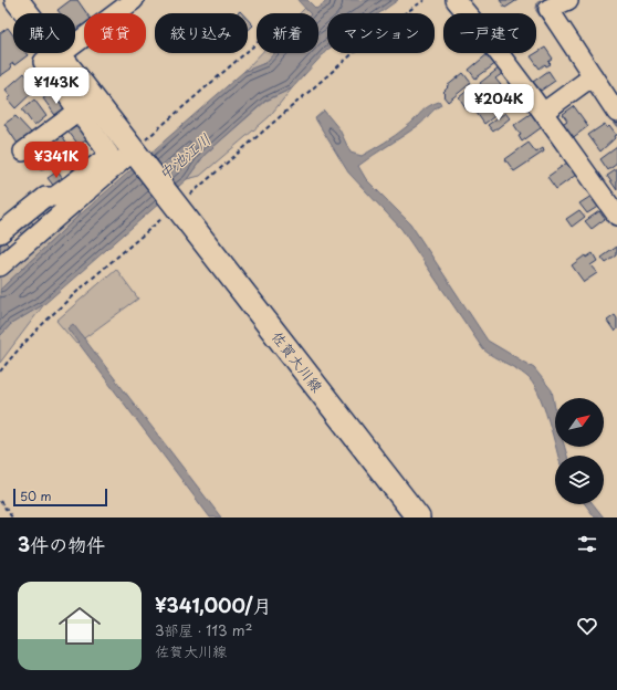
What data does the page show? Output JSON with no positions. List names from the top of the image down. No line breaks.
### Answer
{"streets":{"main road":["佐賀大川線"]},"water":["中池江川"],"scale_bar":"50 m","north":"top right","page":{"chip":["購入","賃貸","絞り込み","新着","マンション","一戸建て"],"price":["¥143K","¥204K","¥341K"],"scale":"50 m","heading":"3件の物件","list":[{"name":"¥341,000/月","note":"3部屋 · 113 m² · 佐賀大川線"}]}}
